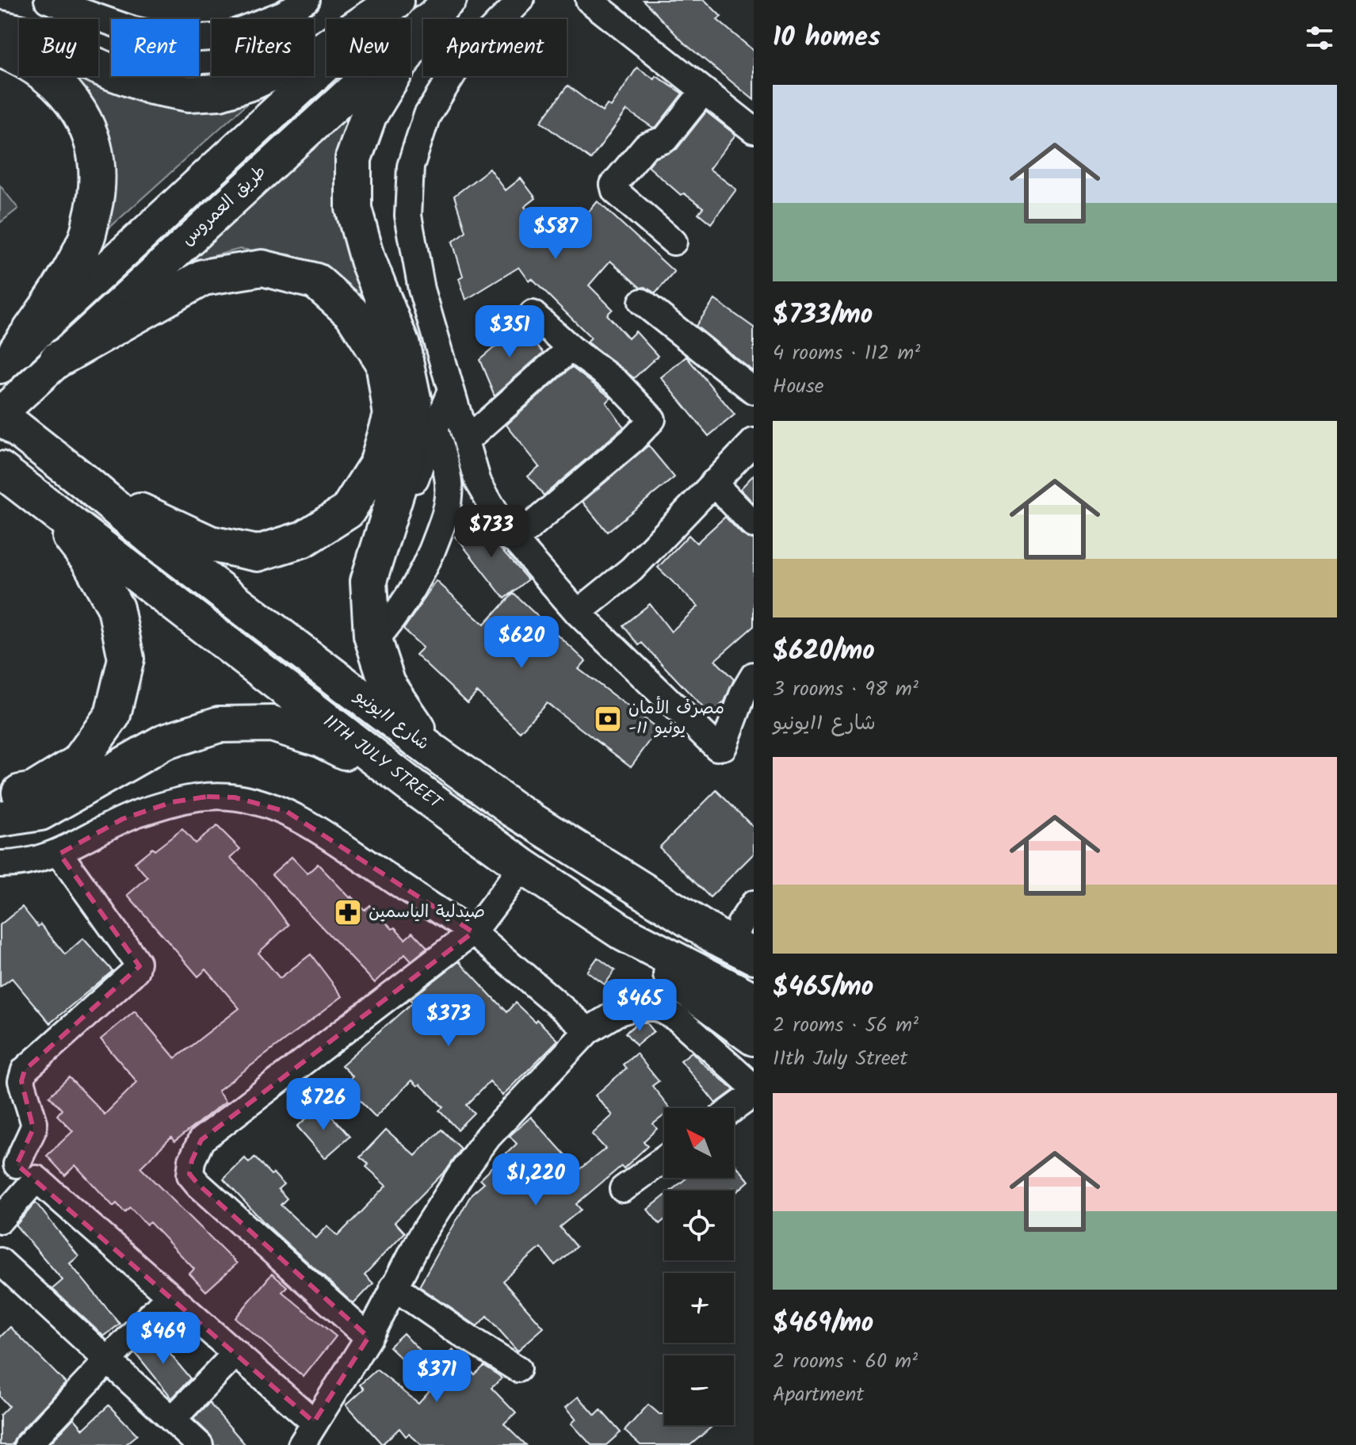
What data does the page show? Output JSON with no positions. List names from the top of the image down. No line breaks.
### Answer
{"streets":{"highway":["شارع 11يونيو","11TH JULY STREET"],"main road":["طريق العمروس"]},"crossings":[["طريق العمروس","شارع 11يونيو"]],"places":{"bank":["مصرف الأمان -11 يونيو"],"pharmacy":["صيدلية الياسمين"]},"north":"top left","page":{"heading":"10 homes","chip":["Buy","Rent","Filters","New","Apartment"],"list":[{"name":"$733/mo","note":"4 rooms · 112 m² · House"},{"name":"$620/mo","note":"3 rooms · 98 m² · شارع 11يونيو"},{"name":"$465/mo","note":"2 rooms · 56 m² · 11th July Street"},{"name":"$469/mo","note":"2 rooms · 60 m² · Apartment"}],"price":["$587","$351","$733","$620","$465","$373","$726","$1,220","$469","$371"],"map_buttons":["+","−"]}}
